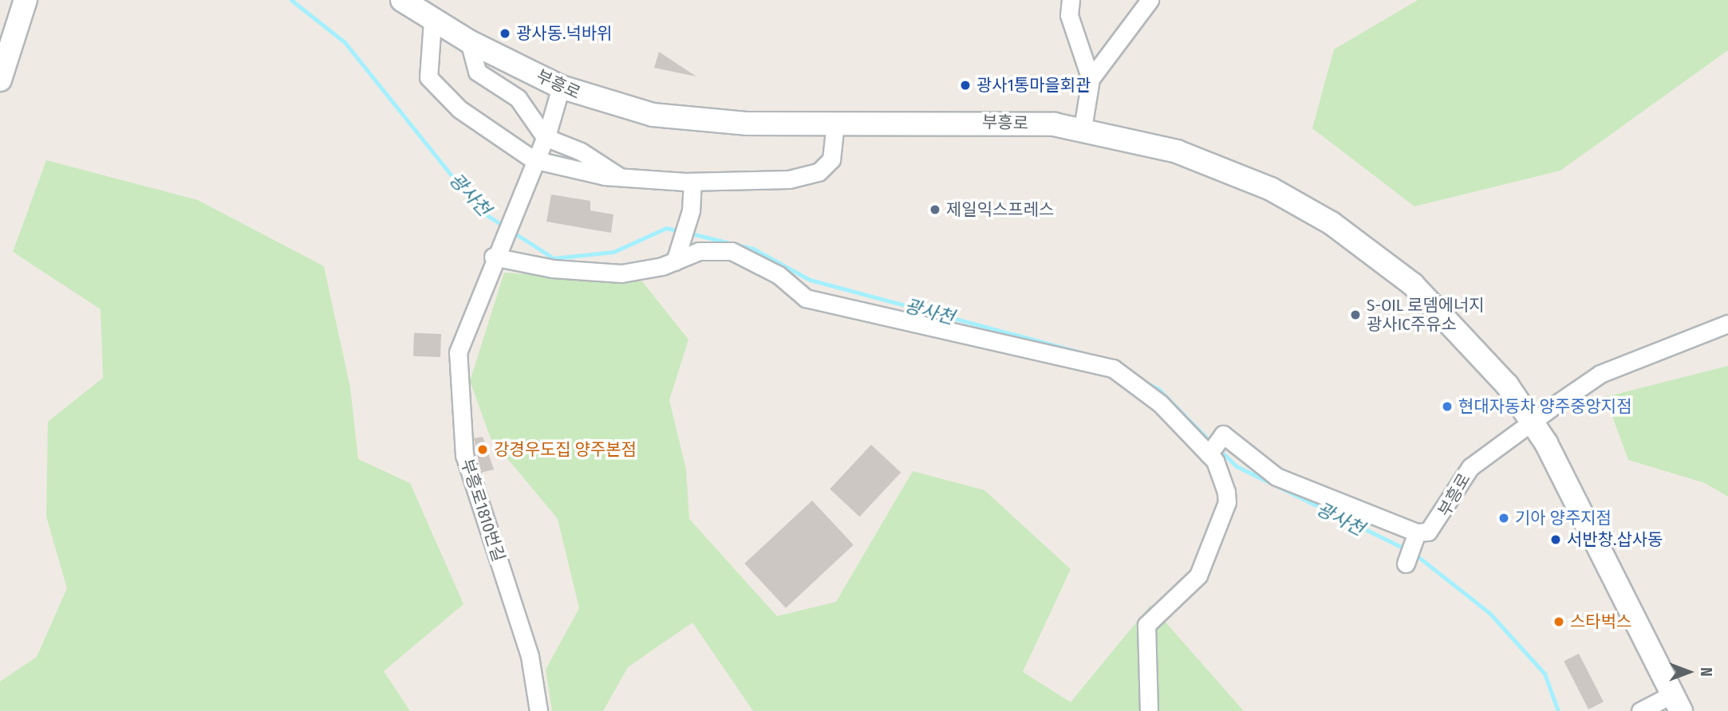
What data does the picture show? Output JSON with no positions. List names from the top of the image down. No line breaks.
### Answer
{"streets":{"main road":["부흥로"],"street":["부흥로1810번길"]},"water":["광사천"],"places":["광사동.넉바위","광사1통마을회관","제일익스프레스","S-OIL 로뎀에너지 광사IC주유소","현대자동차 양주중앙지점","강경우도집 양주본점","기아 양주지점","서반창.삽사동","스타벅스"],"north":"right"}
